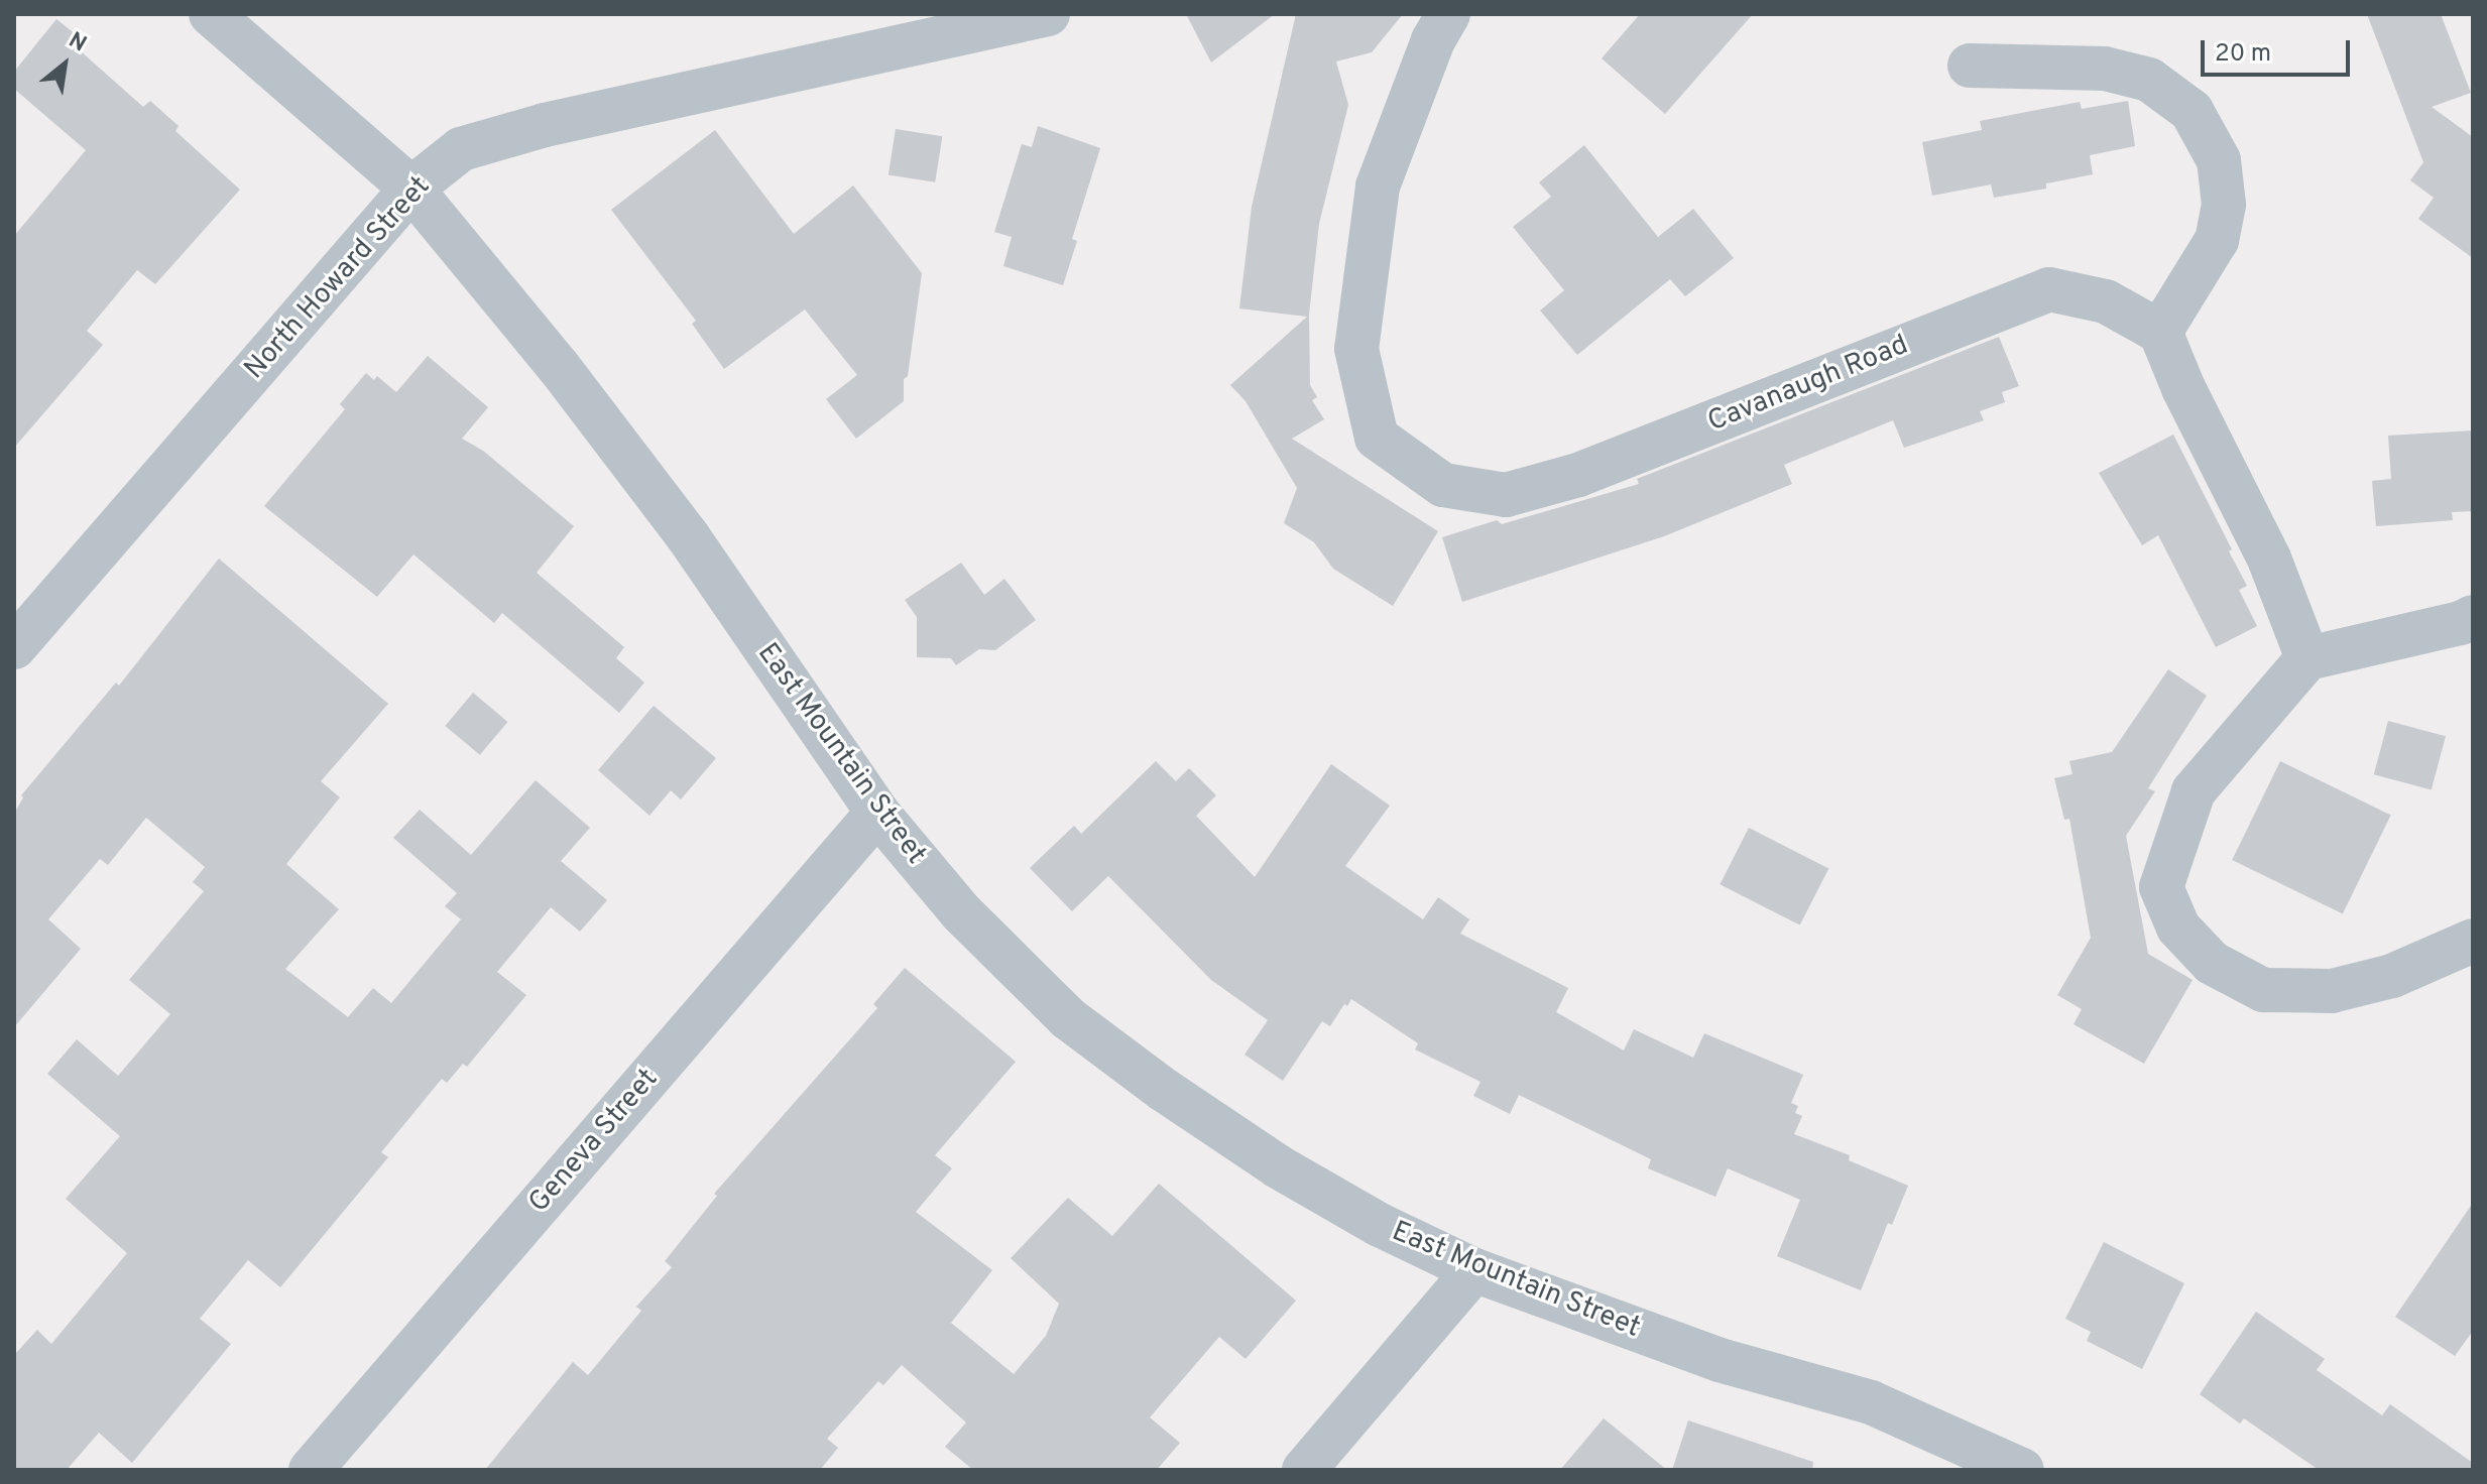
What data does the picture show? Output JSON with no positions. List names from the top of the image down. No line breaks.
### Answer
{"streets":{"street":["North Howard Street","Cavanaugh Road","East Mountain Street","Geneva Street"]},"crossings":[["North Howard Street","East Mountain Street"],["East Mountain Street","Geneva Street"]],"scale_bar":"20 m","north":"top right"}
